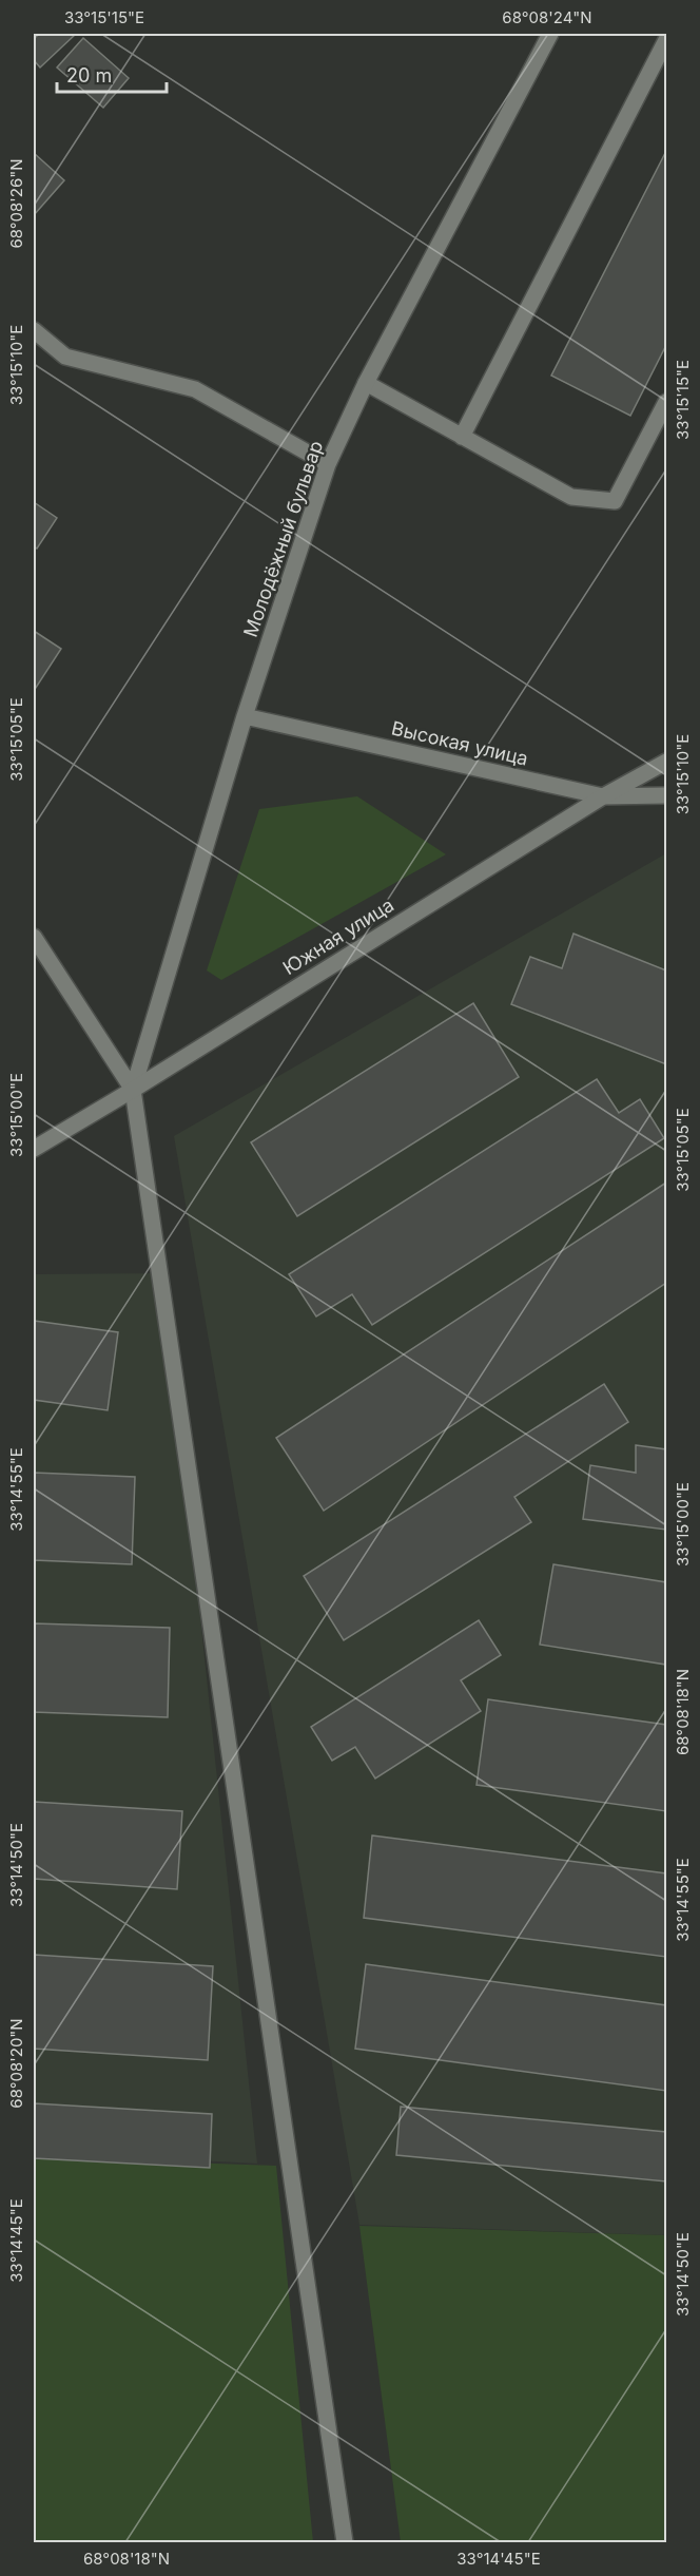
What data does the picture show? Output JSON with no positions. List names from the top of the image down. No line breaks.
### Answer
{"streets":{"street":["Молодёжный бульвар","Высокая улица","Южная улица"]},"crossings":[["Молодёжный бульвар","Высокая улица"],["Молодёжный бульвар","Южная улица"],["Высокая улица","Южная улица"]],"scale_bar":"20 m","coordinates":["33°15'15\"E","68°08'24\"N","68°08'26\"N","33°15'10\"E","33°15'05\"E","33°15'00\"E","33°14'55\"E","68°08'18\"N","33°14'50\"E","68°08'20\"N","33°14'45\"E"]}
